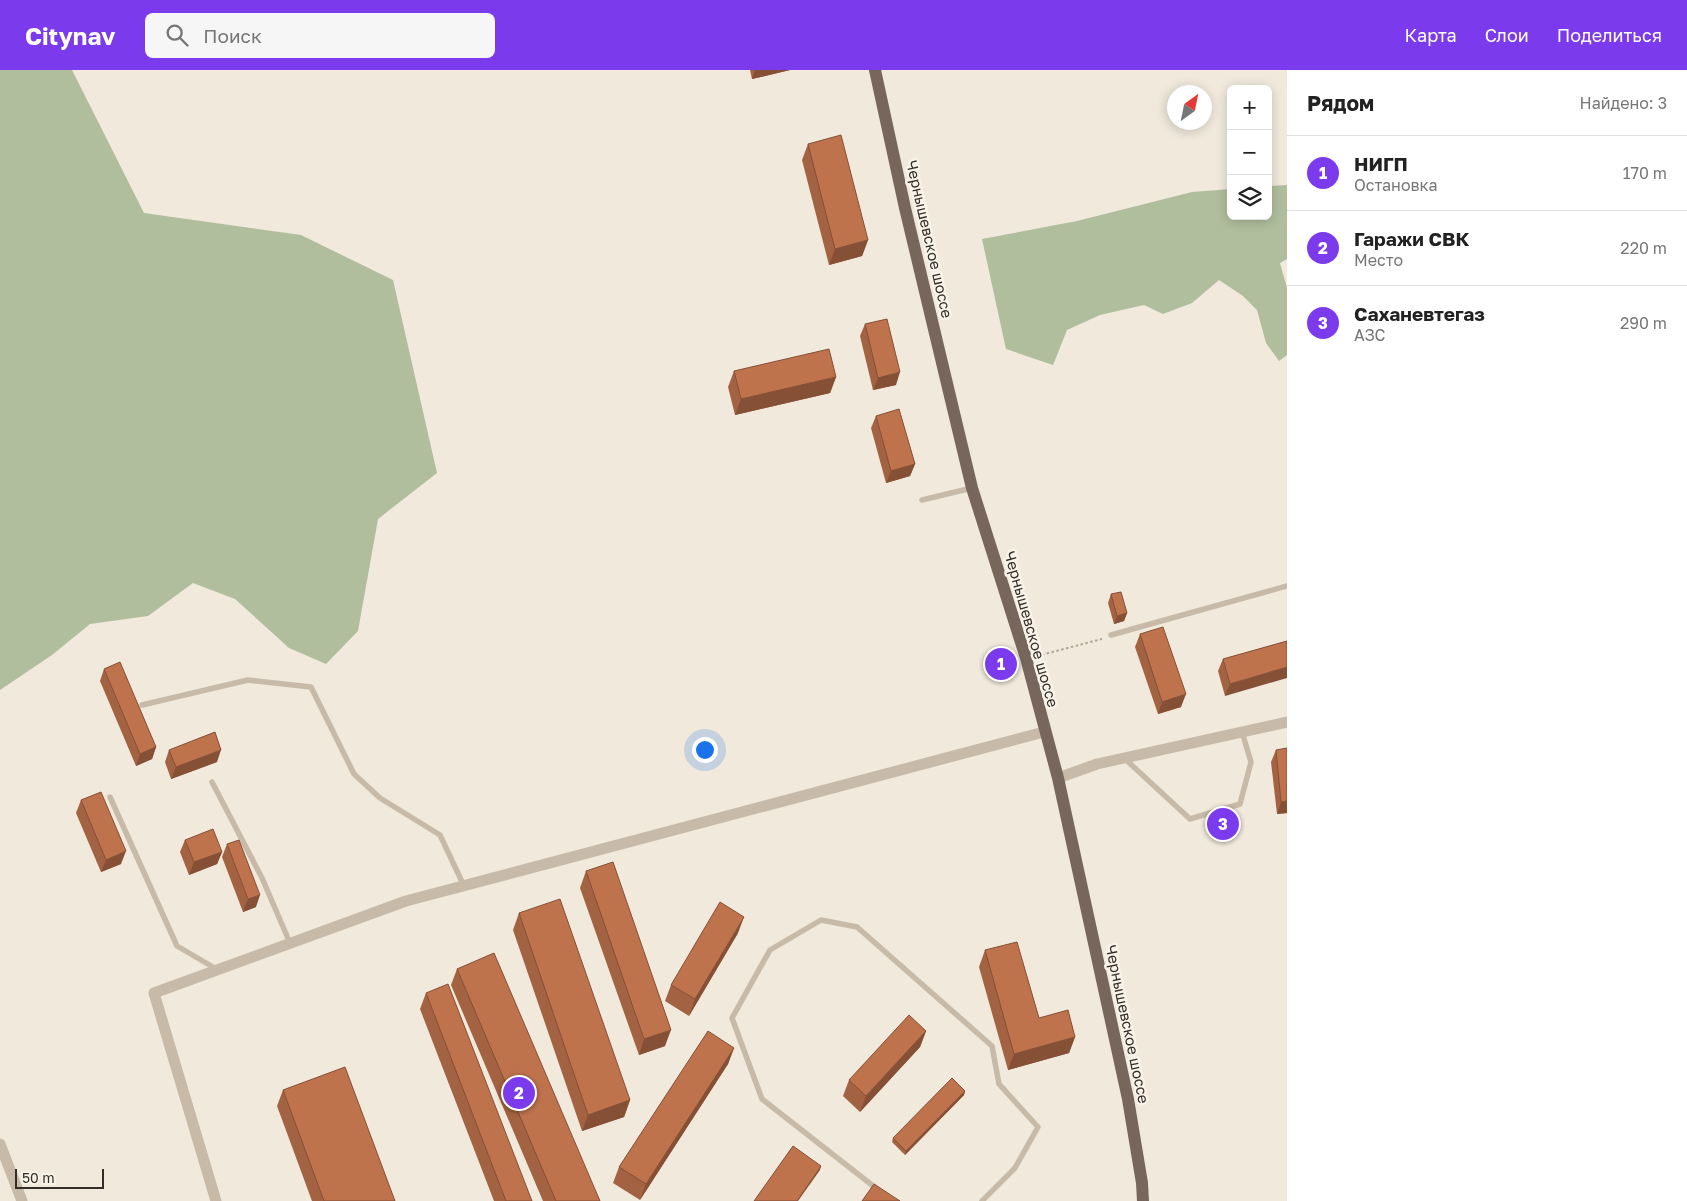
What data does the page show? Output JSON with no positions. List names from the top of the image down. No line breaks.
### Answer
{"streets":{"main road":["Чернышевское шоссе"]},"scale_bar":"50 m","north":"top right","page":{"header":"Citynav","search":"Поиск","nav":["Карта","Слои","Поделиться"],"heading":["Рядом","Найдено: 3"],"map_buttons":["+","−"],"list":[{"mark":"1","name":"НИГП","note":"Остановка","value":"170 m"},{"mark":"2","name":"Гаражи СВК","note":"Место","value":"220 m"},{"mark":"3","name":"Саханевтегаз","note":"АЗС","value":"290 m"}],"pins":["1","3","2"],"scale":"50 m"}}
